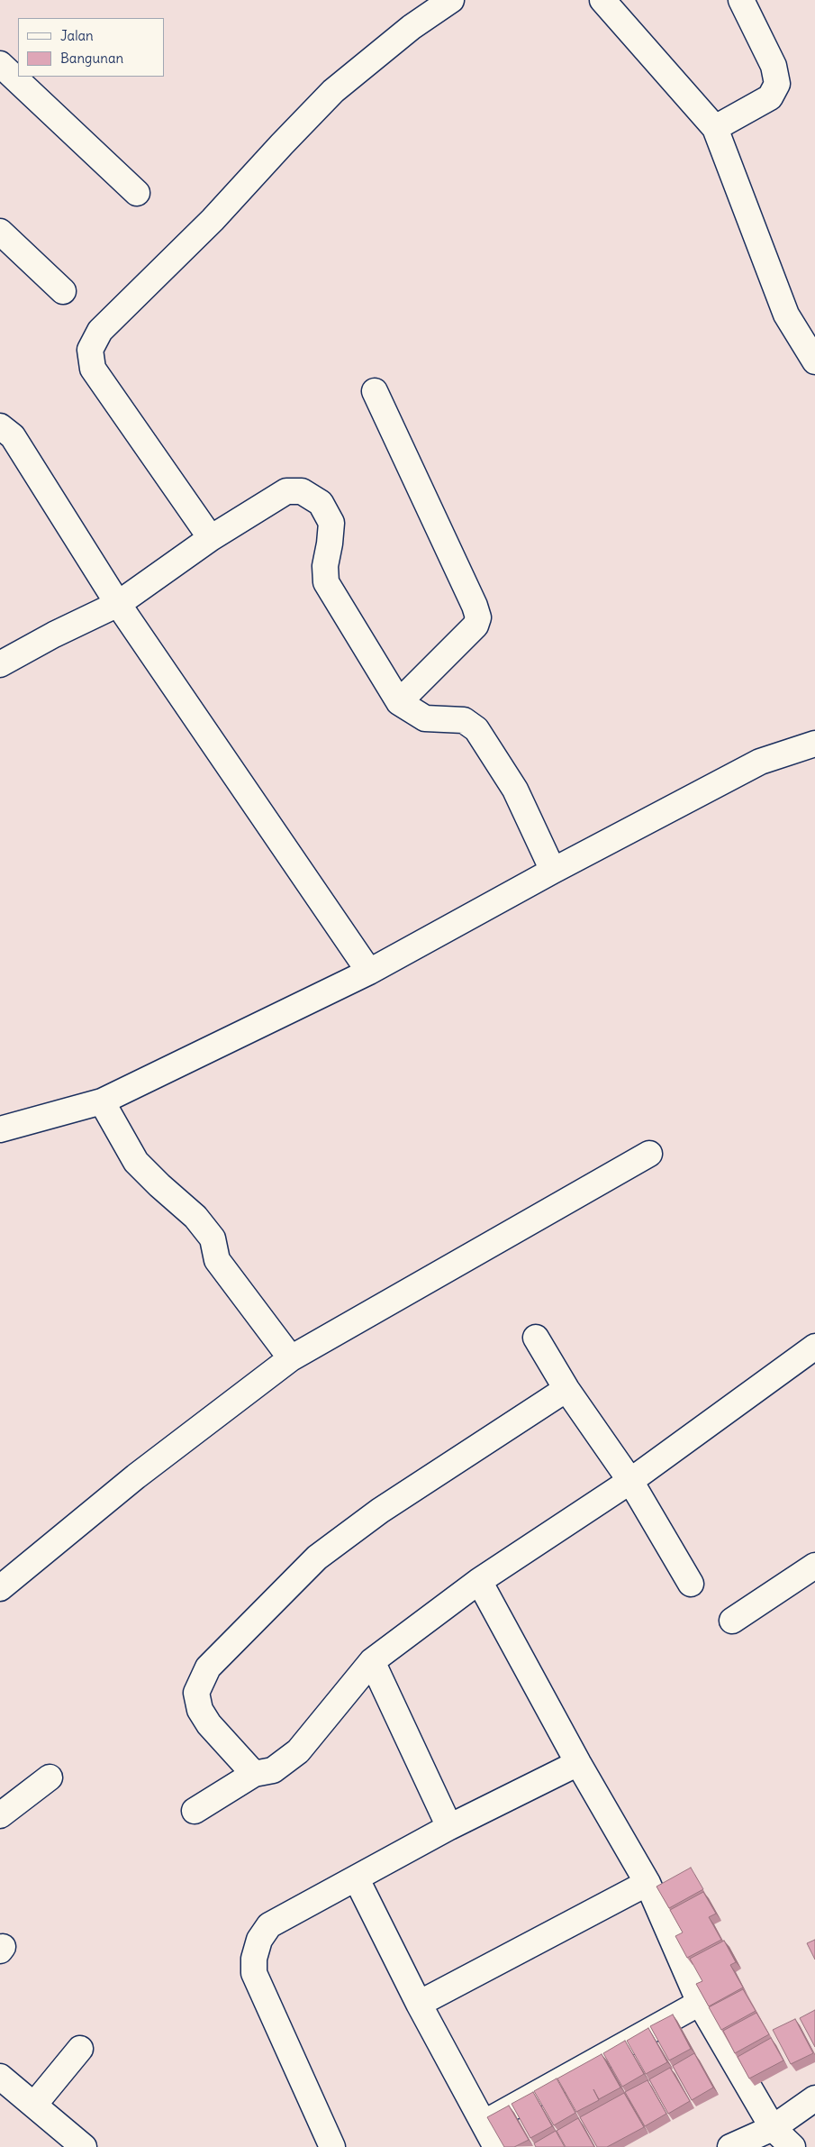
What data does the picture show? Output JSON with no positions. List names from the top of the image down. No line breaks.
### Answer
{"legend":["Jalan","Bangunan"]}
